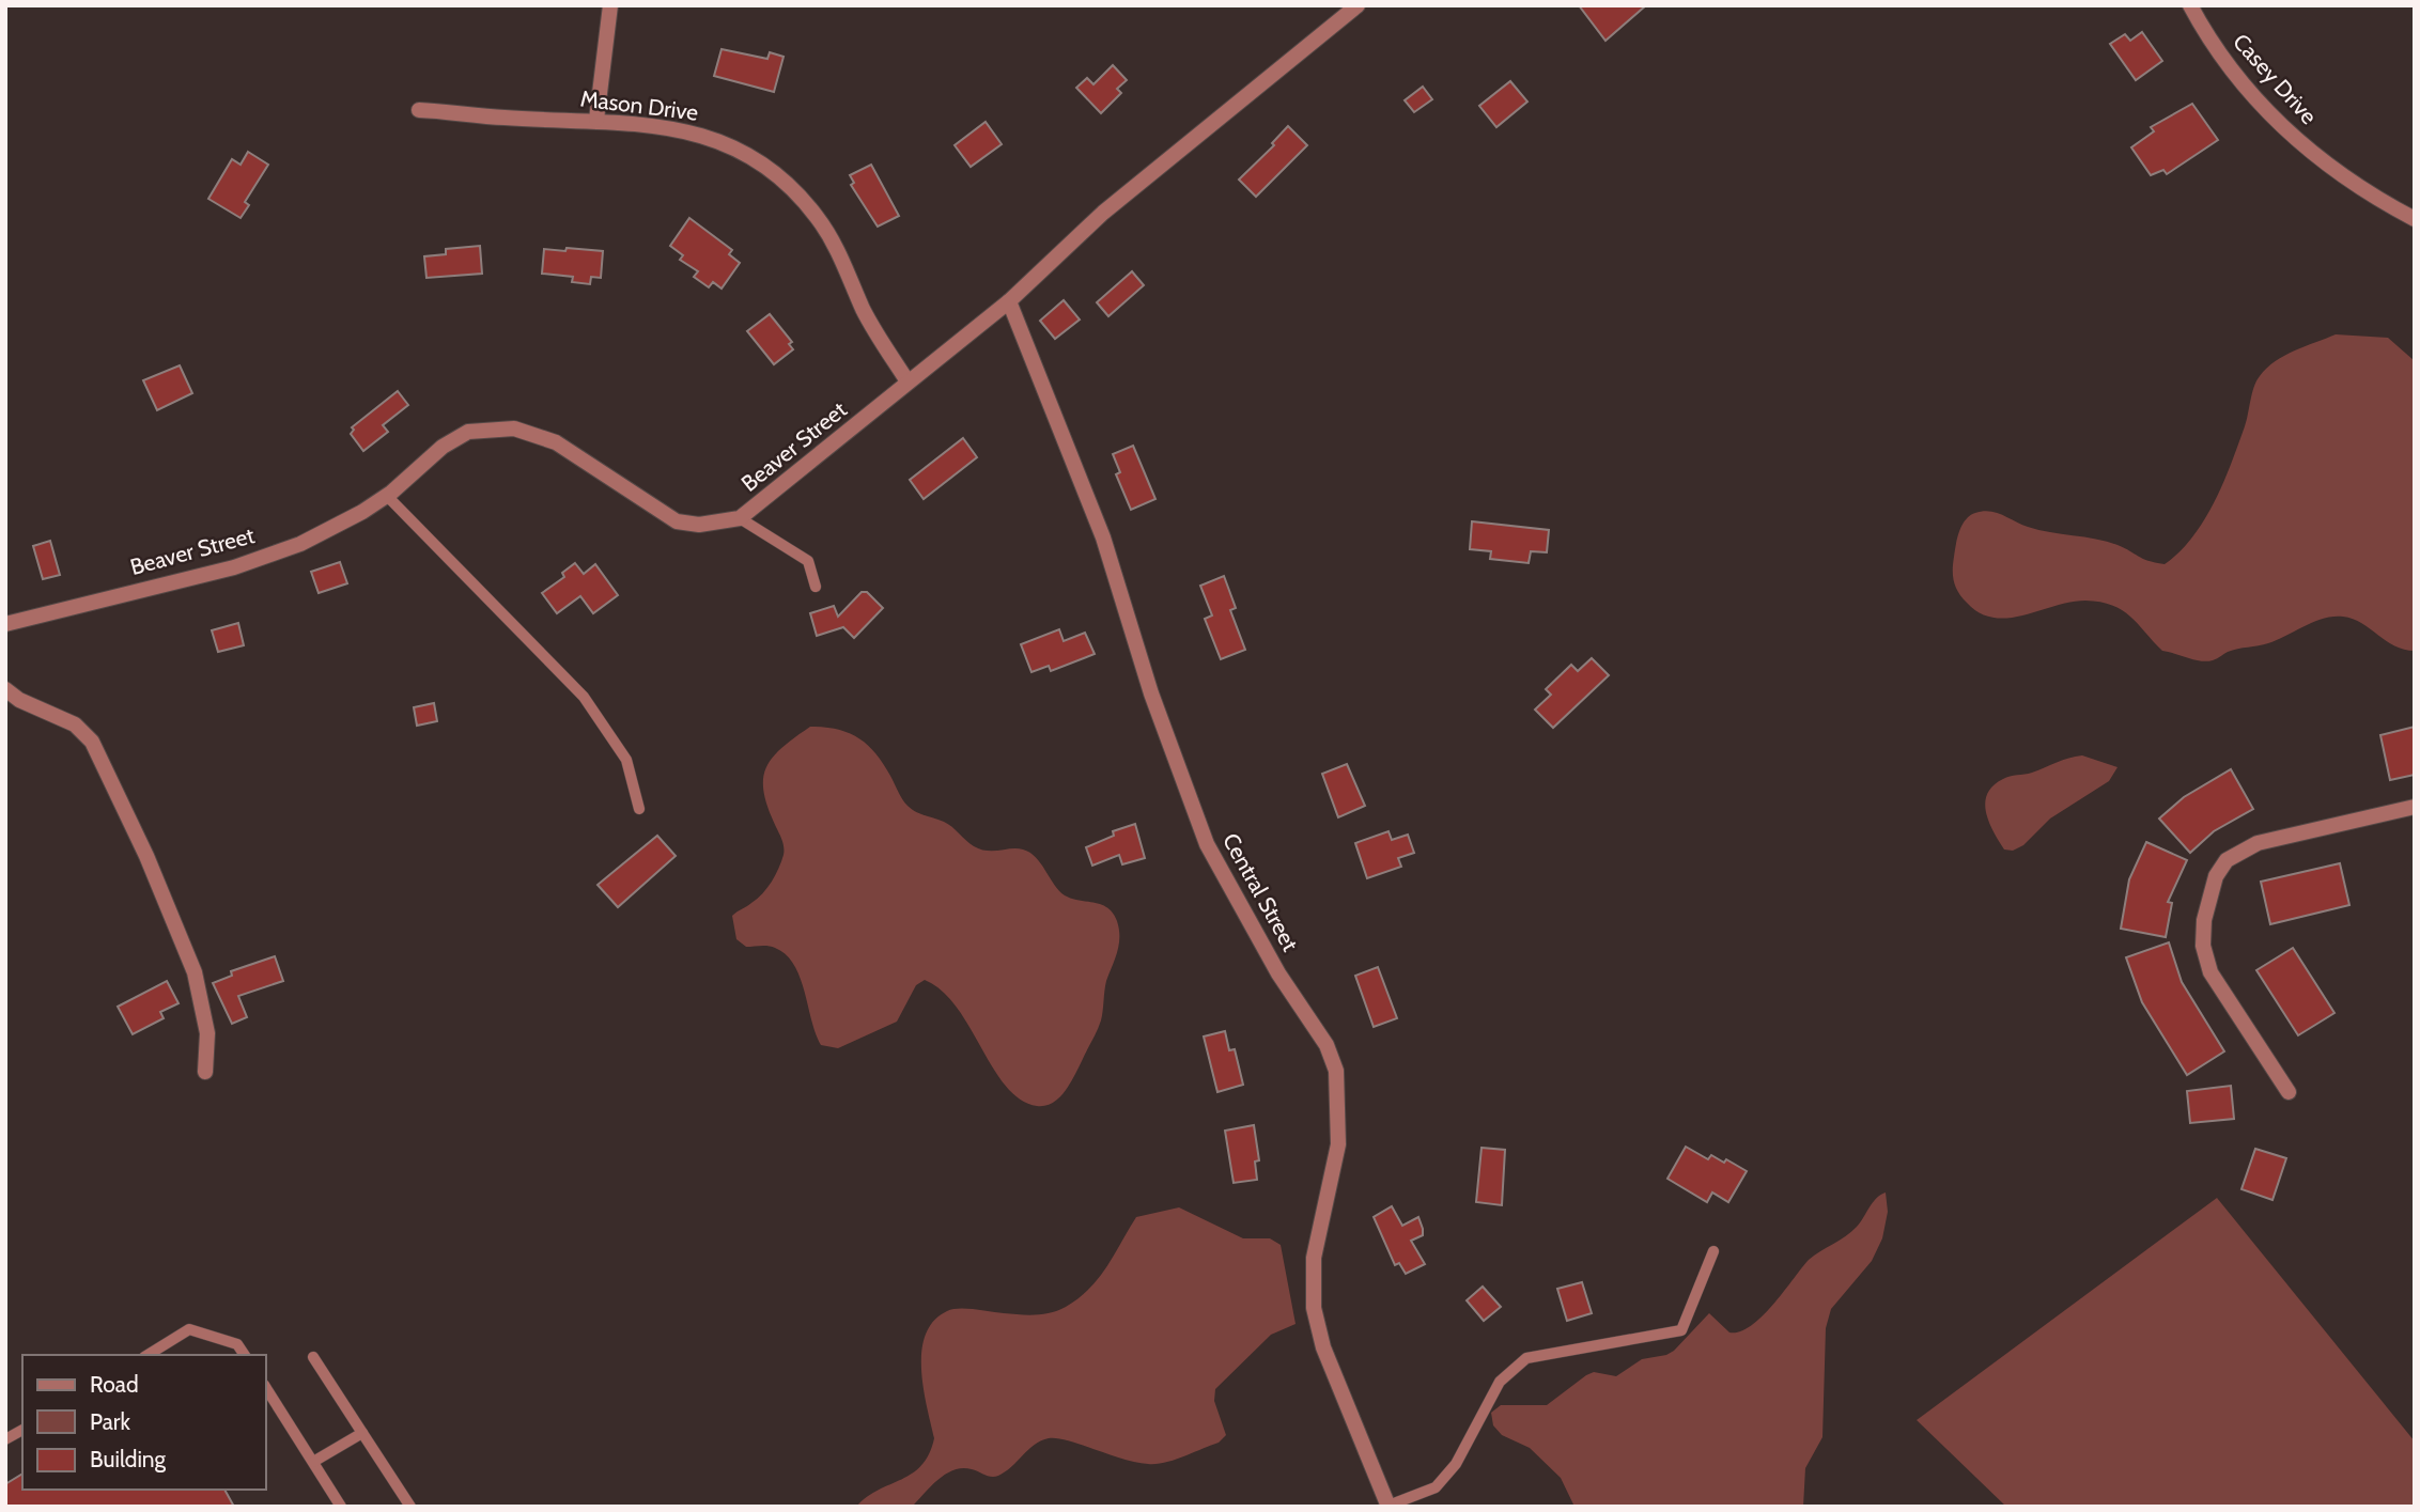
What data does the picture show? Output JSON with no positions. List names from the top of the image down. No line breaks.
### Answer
{"streets":{"street":["Casey Drive","Mason Drive","Beaver Street","Central Street"]},"crossings":[["Mason Drive","Beaver Street"],["Beaver Street","Central Street"]],"legend":["Road","Park","Building"]}
